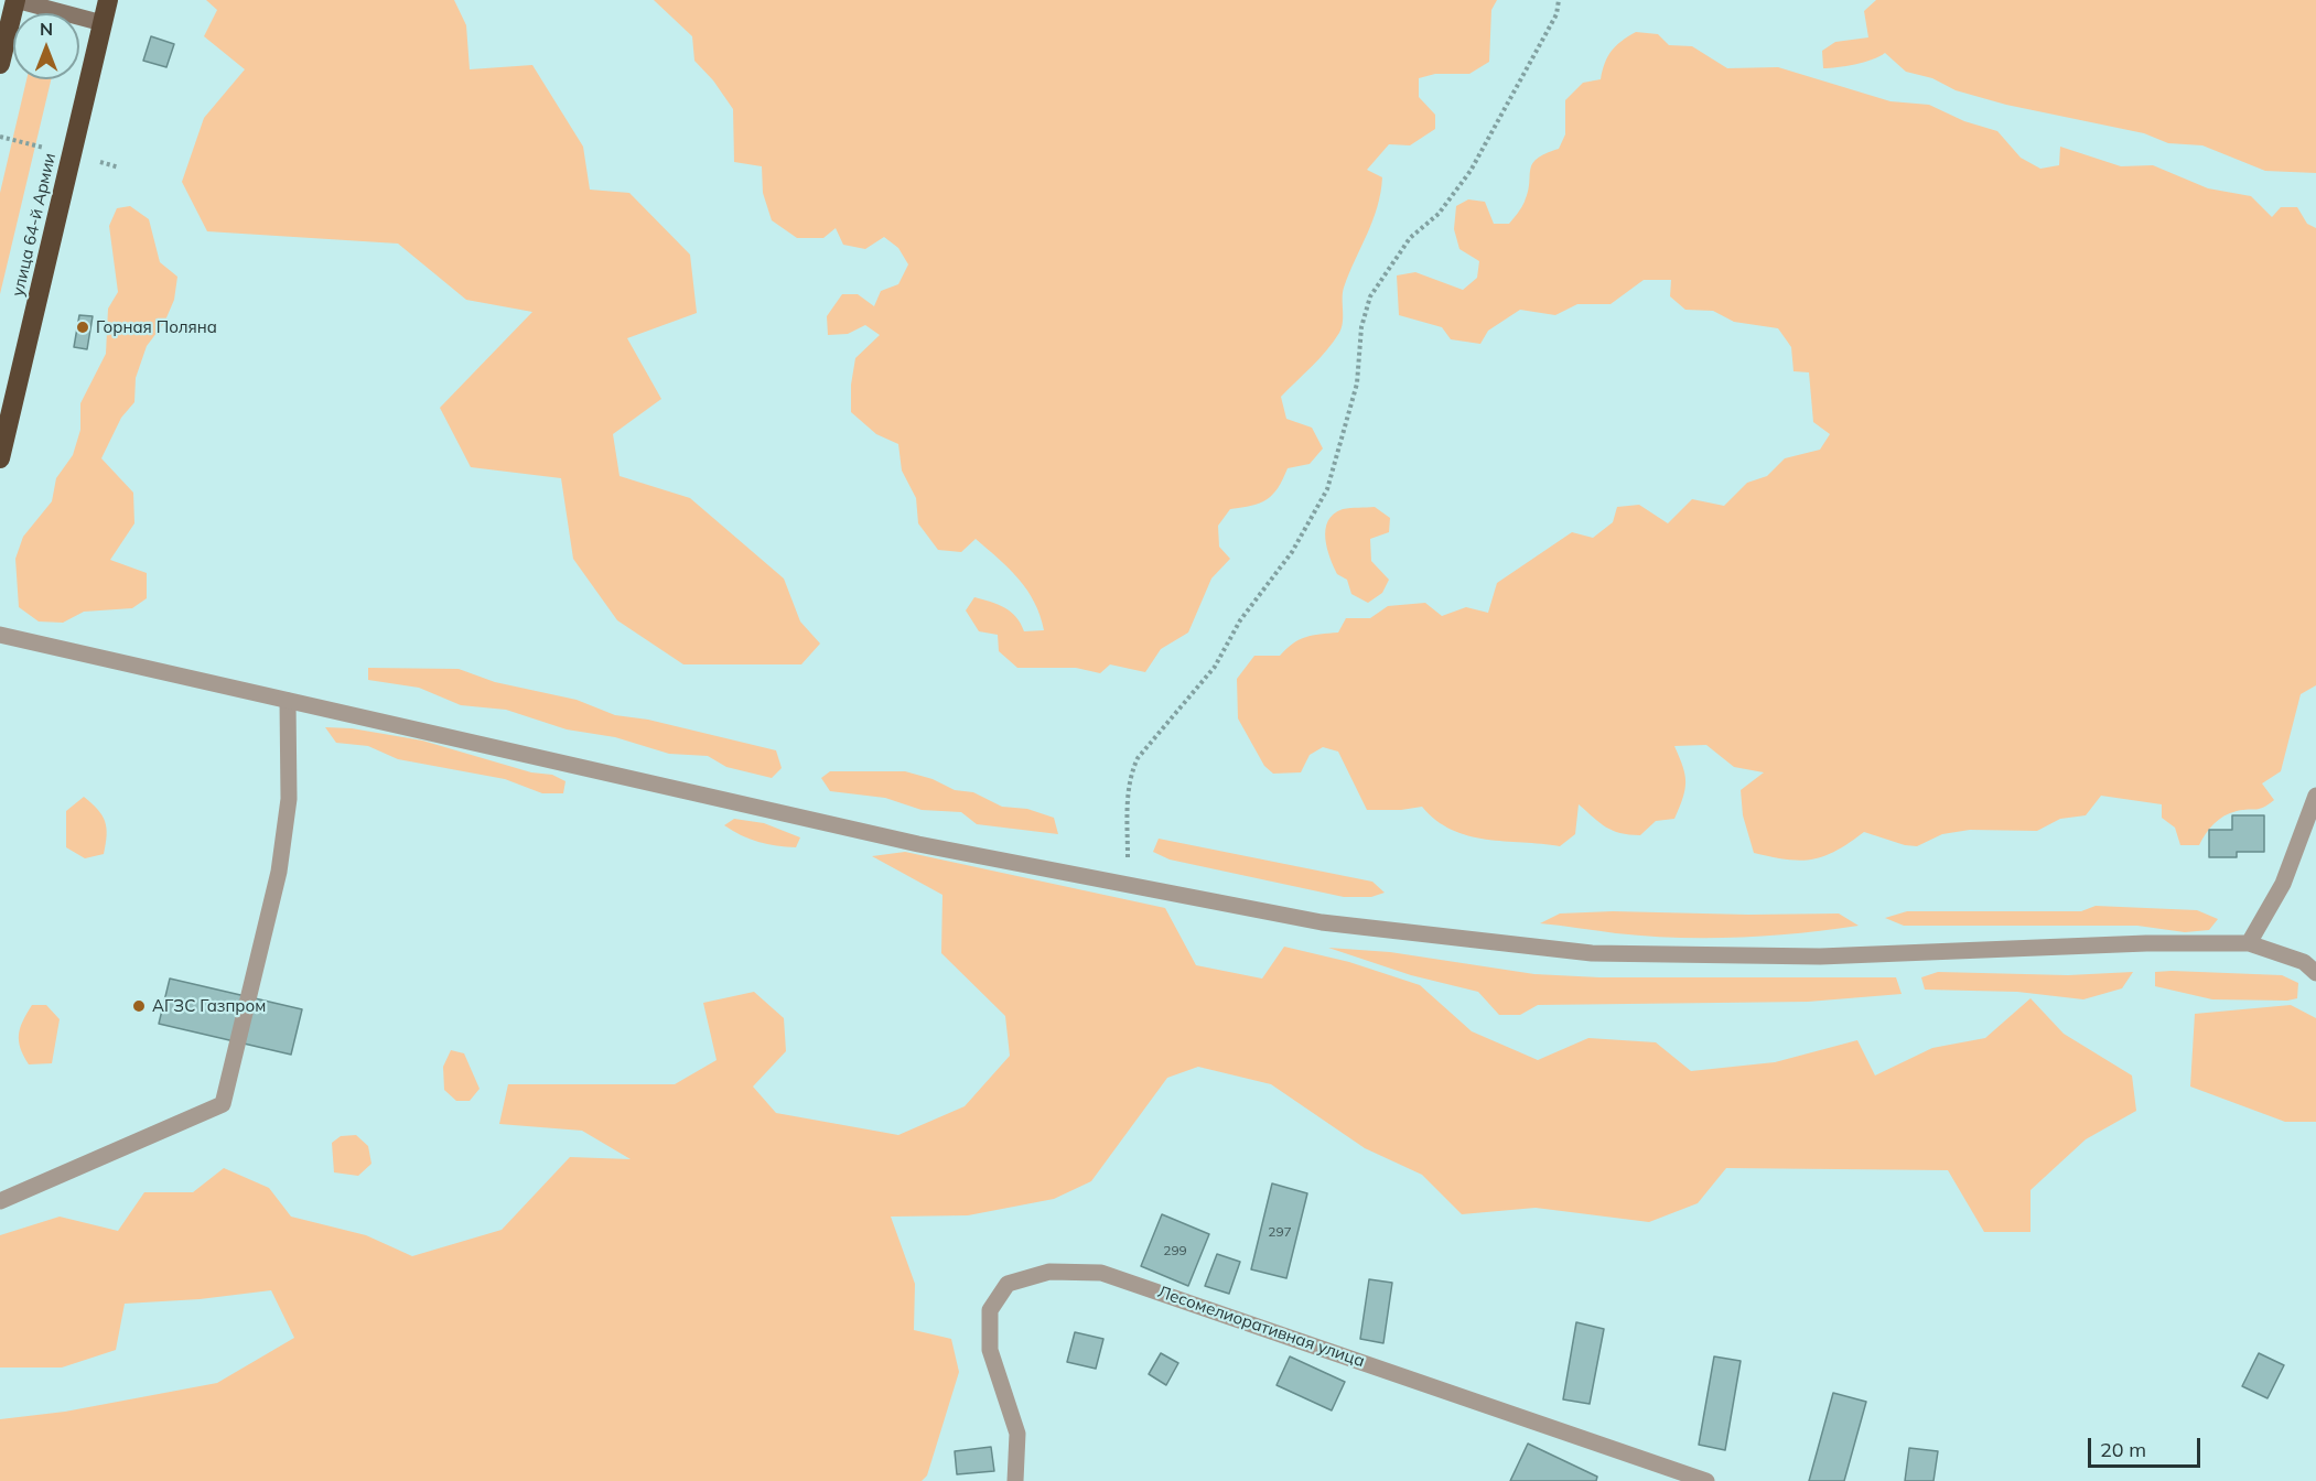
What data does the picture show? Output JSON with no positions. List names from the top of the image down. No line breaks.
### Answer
{"streets":{"highway":["улица 64-й Армии"],"street":["Лесомелиоративная улица"]},"places":["Горная Поляна","АГЗС Газпром"],"house_numbers":["297","299"],"scale_bar":"20 m","north":"top"}
